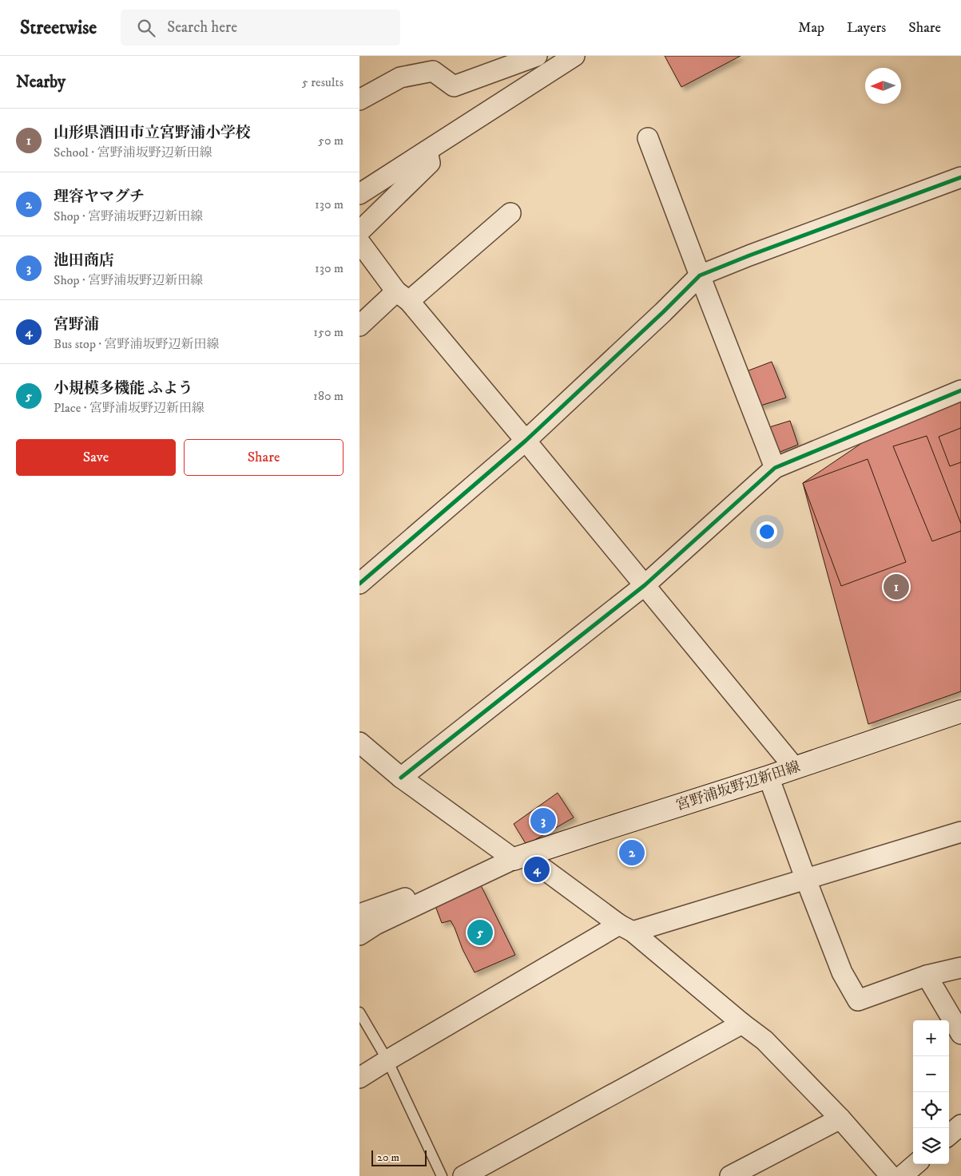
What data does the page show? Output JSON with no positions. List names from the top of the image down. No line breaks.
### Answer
{"streets":{"main road":["宮野浦坂野辺新田線"]},"scale_bar":"20 m","north":"left","page":{"header":"Streetwise","search":"Search here","nav":["Map","Layers","Share"],"heading":["Nearby","5 results"],"list":[{"mark":"1","name":"山形県酒田市立宮野浦小学校","note":"School · 宮野浦坂野辺新田線","value":"50 m"},{"mark":"2","name":"理容ヤマグチ","note":"Shop · 宮野浦坂野辺新田線","value":"130 m"},{"mark":"3","name":"池田商店","note":"Shop · 宮野浦坂野辺新田線","value":"130 m"},{"mark":"4","name":"宮野浦","note":"Bus stop · 宮野浦坂野辺新田線","value":"150 m"},{"mark":"5","name":"小規模多機能 ふよう","note":"Place · 宮野浦坂野辺新田線","value":"180 m"}],"buttons":["Save","Share"],"pins":["1","3","2","4","5"],"map_buttons":["+","−"],"scale":"20 m"}}
